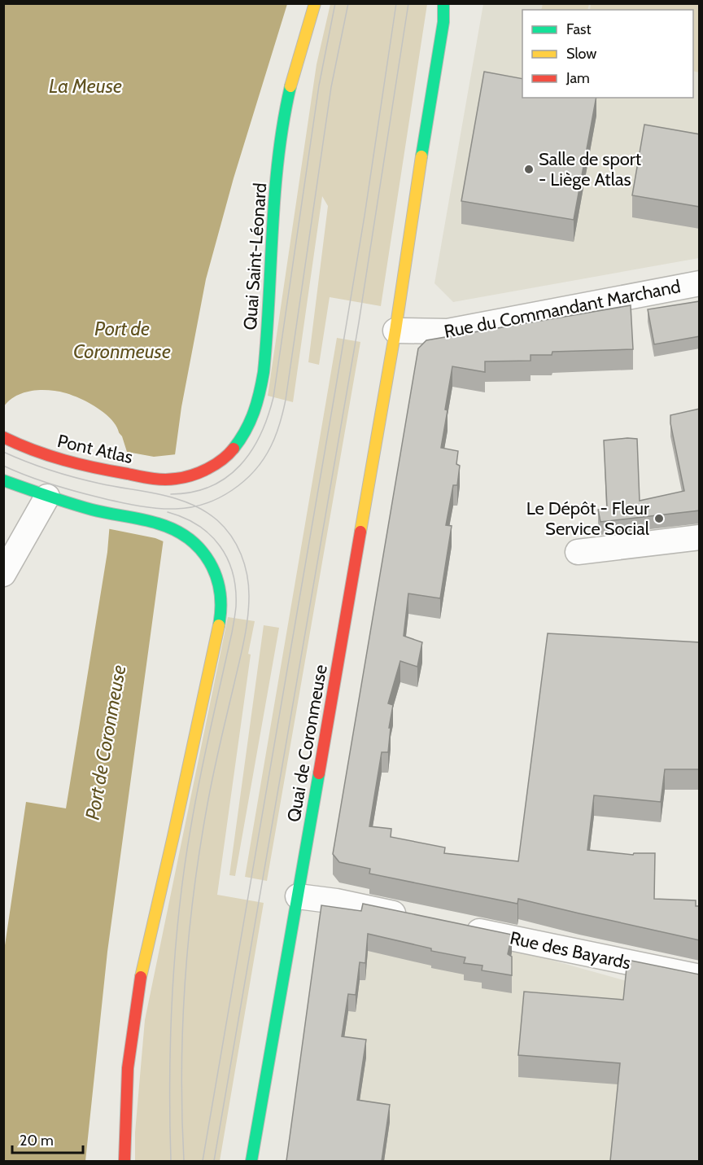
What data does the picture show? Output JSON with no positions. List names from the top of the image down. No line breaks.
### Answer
{"streets":{"street":["Quai Saint-Léonard","Rue du Commandant Marchand","Pont Atlas","Quai de Coronmeuse","Rue des Bayards"]},"crossings":[["Quai Saint-Léonard","Pont Atlas"],["Rue du Commandant Marchand","Quai de Coronmeuse"]],"water":["La Meuse","Port de Coronmeuse"],"places":["Salle de sport - Liège Atlas","Le Dépôt - Fleur Service Social"],"legend":["Fast","Slow","Jam"],"scale_bar":"20 m"}
